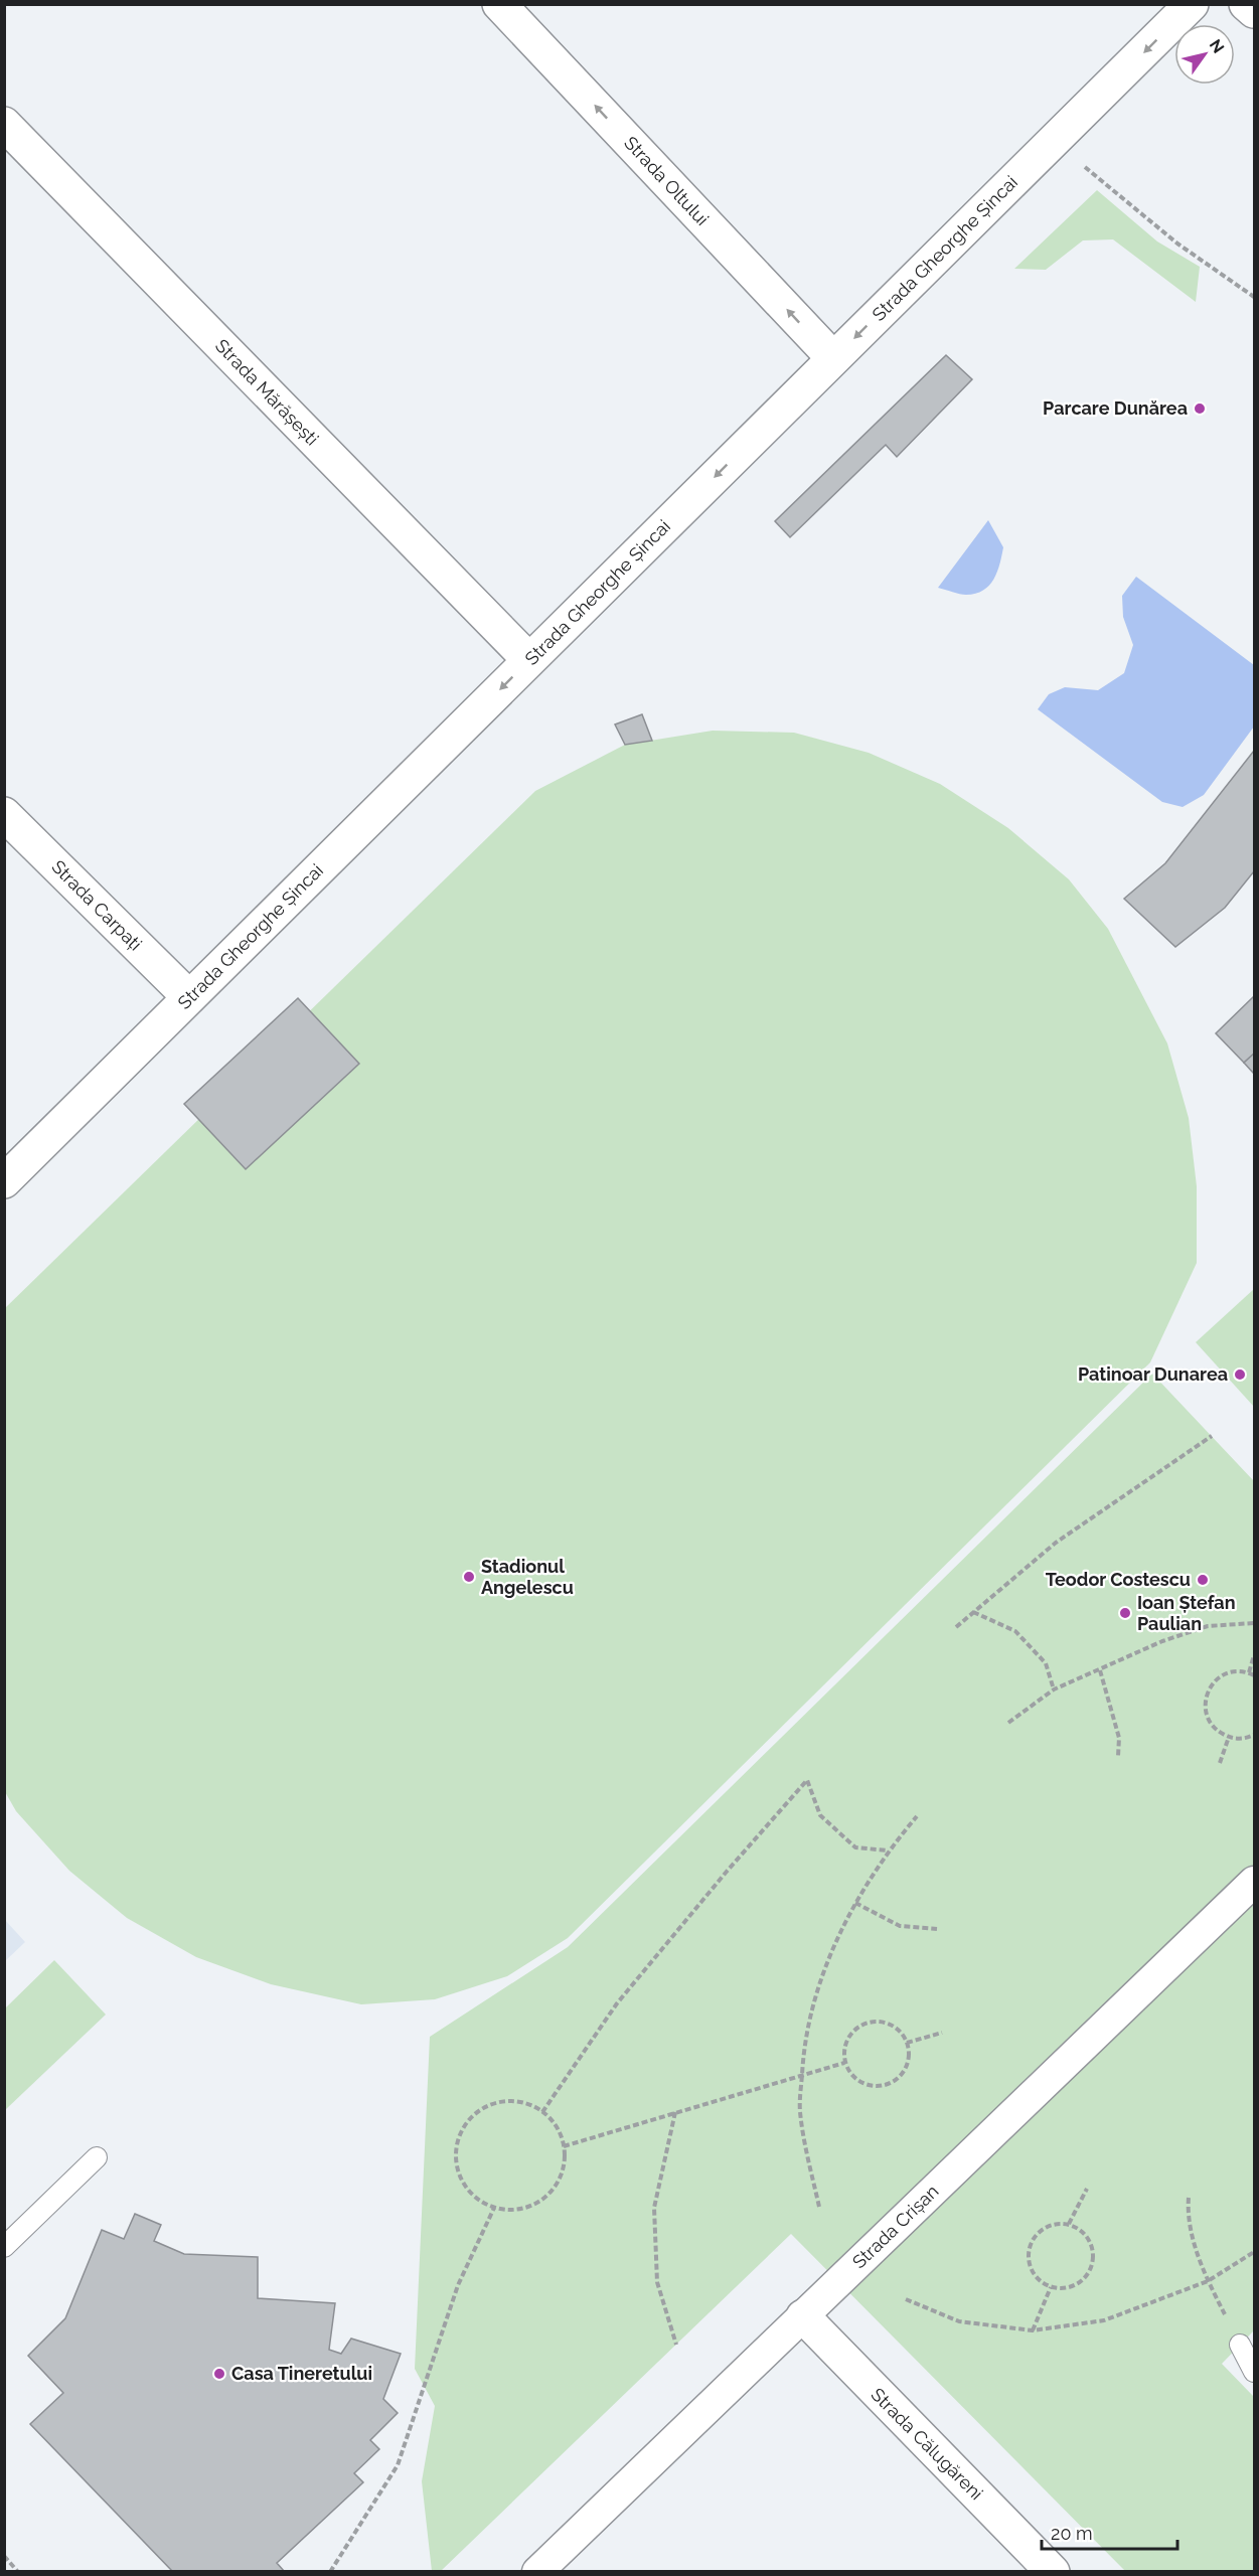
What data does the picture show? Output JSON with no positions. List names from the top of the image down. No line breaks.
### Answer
{"streets":{"street":["Strada Oltului","Strada Gheorghe Șincai","Strada Mărășești","Strada Carpați","Strada Crișan","Strada Călugăreni"]},"crossings":[["Strada Oltului","Strada Gheorghe Șincai"],["Strada Gheorghe Șincai","Strada Mărășești"],["Strada Gheorghe Șincai","Strada Carpați"],["Strada Crișan","Strada Călugăreni"]],"one_way":["Strada Oltului","Strada Gheorghe Șincai"],"places":["Parcare Dunărea","Patinoar Dunarea","Stadionul Angelescu","Teodor Costescu","Ioan Ștefan Paulian","Casa Tineretului"],"scale_bar":"20 m","north":"top right"}
